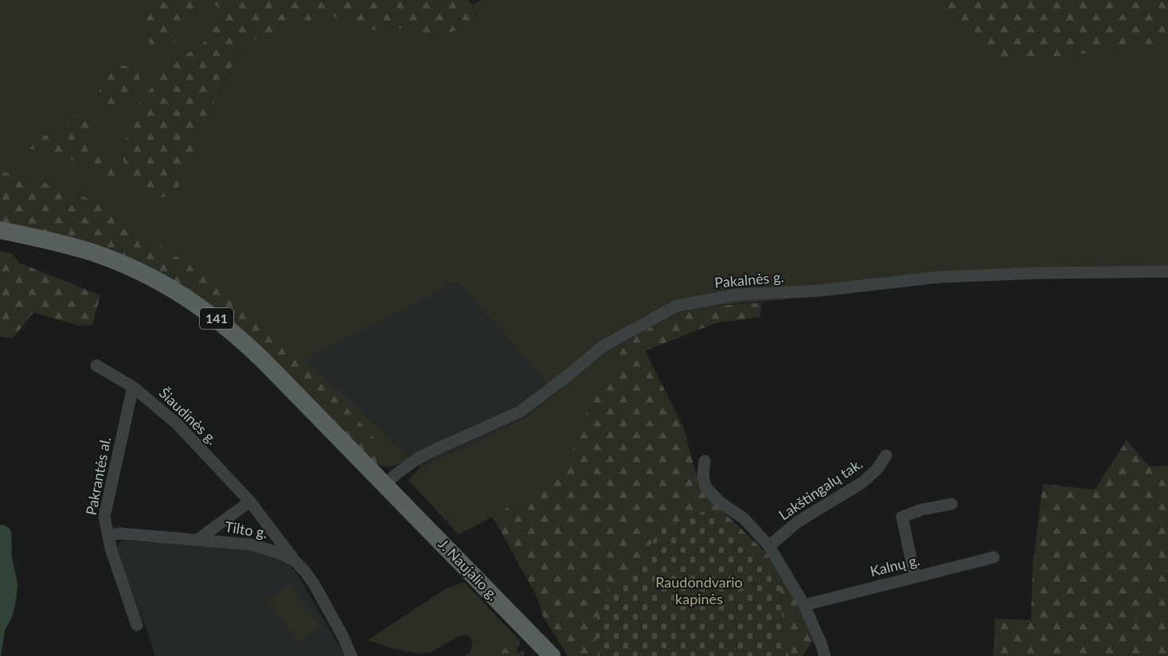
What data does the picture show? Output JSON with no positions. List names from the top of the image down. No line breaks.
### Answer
{"streets":{"main road":["141","J. Naujalio g."],"street":["Pakalnės g.","Šiaudinės g.","Pakrantės al.","Lakštingalų tak.","Tilto g.","Kalnų g."]},"crossings":[["Pakalnės g.","141"],["Pakalnės g.","J. Naujalio g."],["141","J. Naujalio g."],["Šiaudinės g.","Pakrantės al."],["Šiaudinės g.","Tilto g."],["Pakrantės al.","Tilto g."]],"parks":["Raudondvario kapinės"]}
